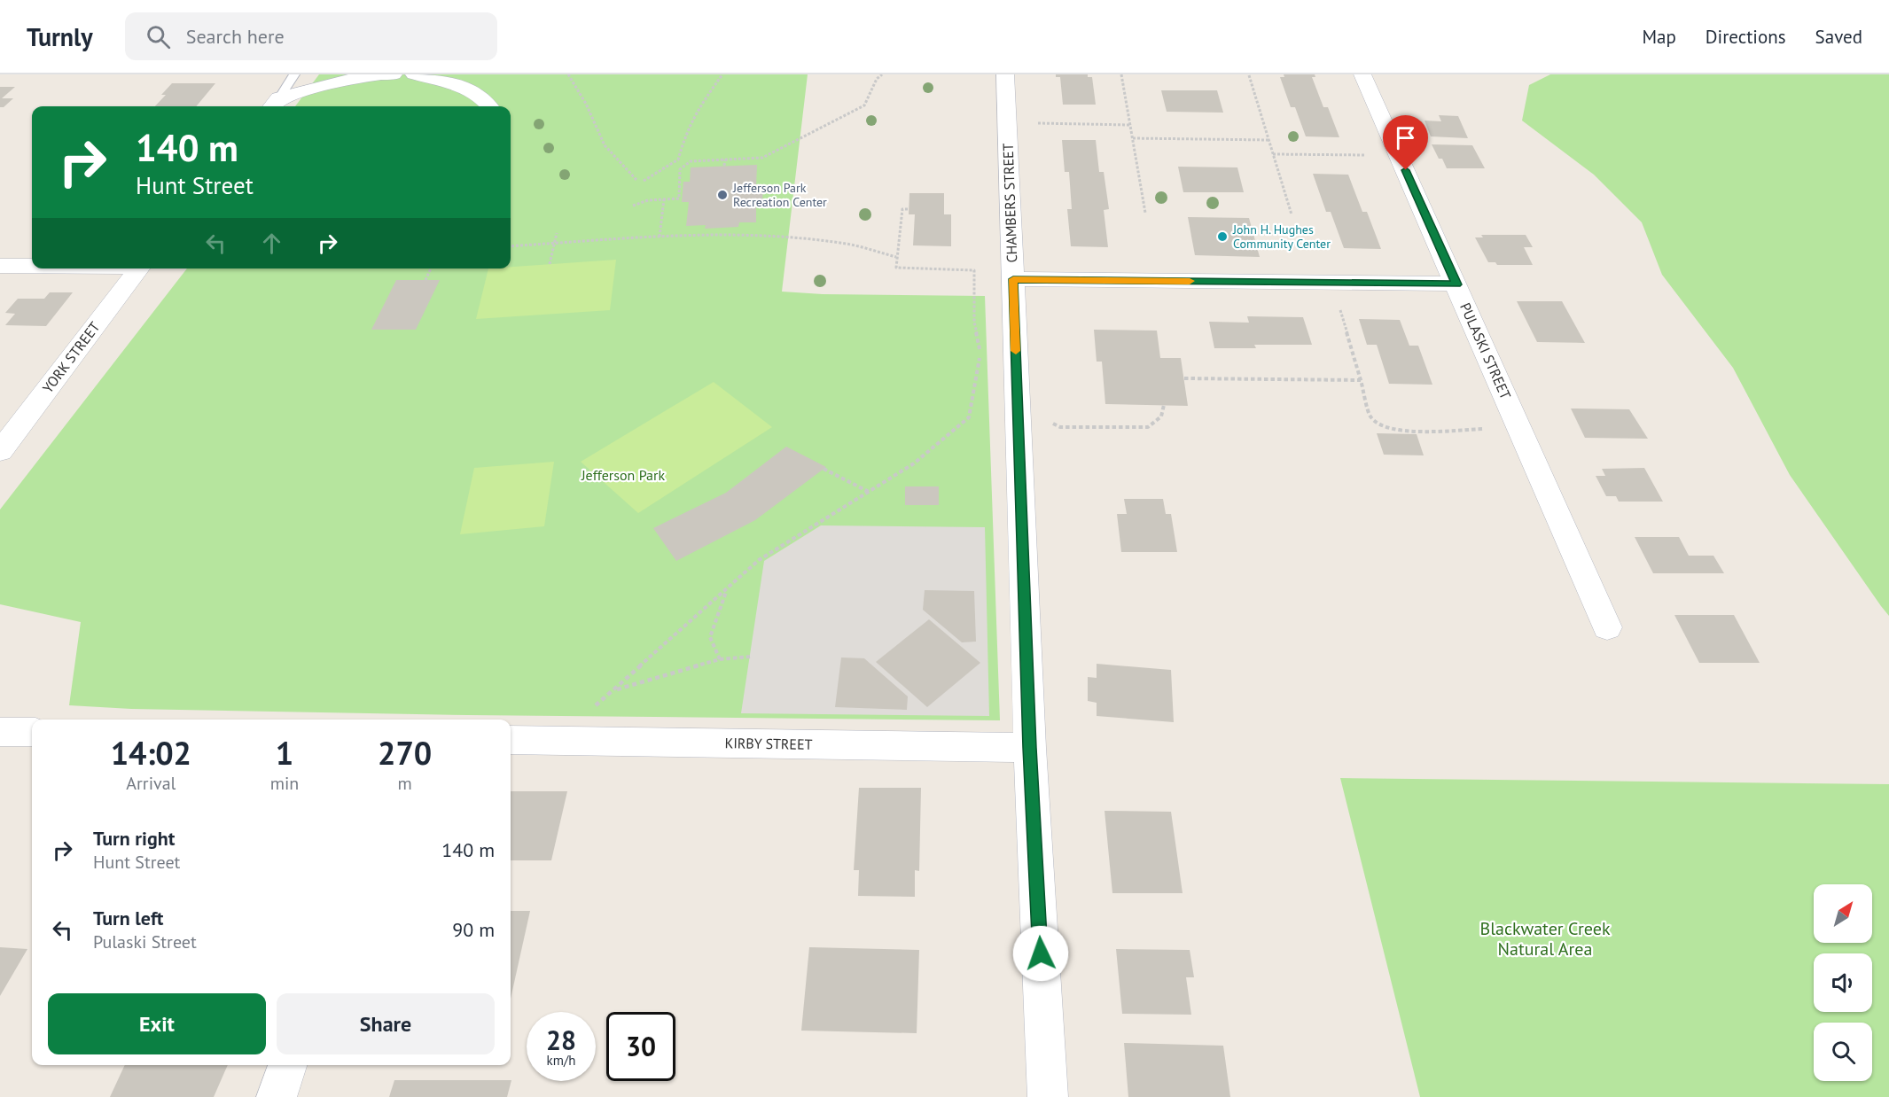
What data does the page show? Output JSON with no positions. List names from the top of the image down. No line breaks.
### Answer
{"streets":{"street":["CHAMBERS STREET","PULASKI STREET","YORK STREET","KIRBY STREET"]},"crossings":[["CHAMBERS STREET","KIRBY STREET"]],"parks":["Jefferson Park","Blackwater Creek Natural Area"],"places":["Jefferson Park Recreation Center","John H. Hughes Community Center"],"north":"top right","page":{"header":"Turnly","search":"Search here","nav":["Map","Directions","Saved"],"turn":["140 m","Hunt Street"],"eta":["14:02","Arrival","1","min","270","m"],"list":[{"name":"Turn right","note":"Hunt Street","value":"140 m"},{"name":"Turn left","note":"Pulaski Street","value":"90 m"}],"buttons":["Exit","Share"],"speed":"28 km/h","limit":"30"}}
